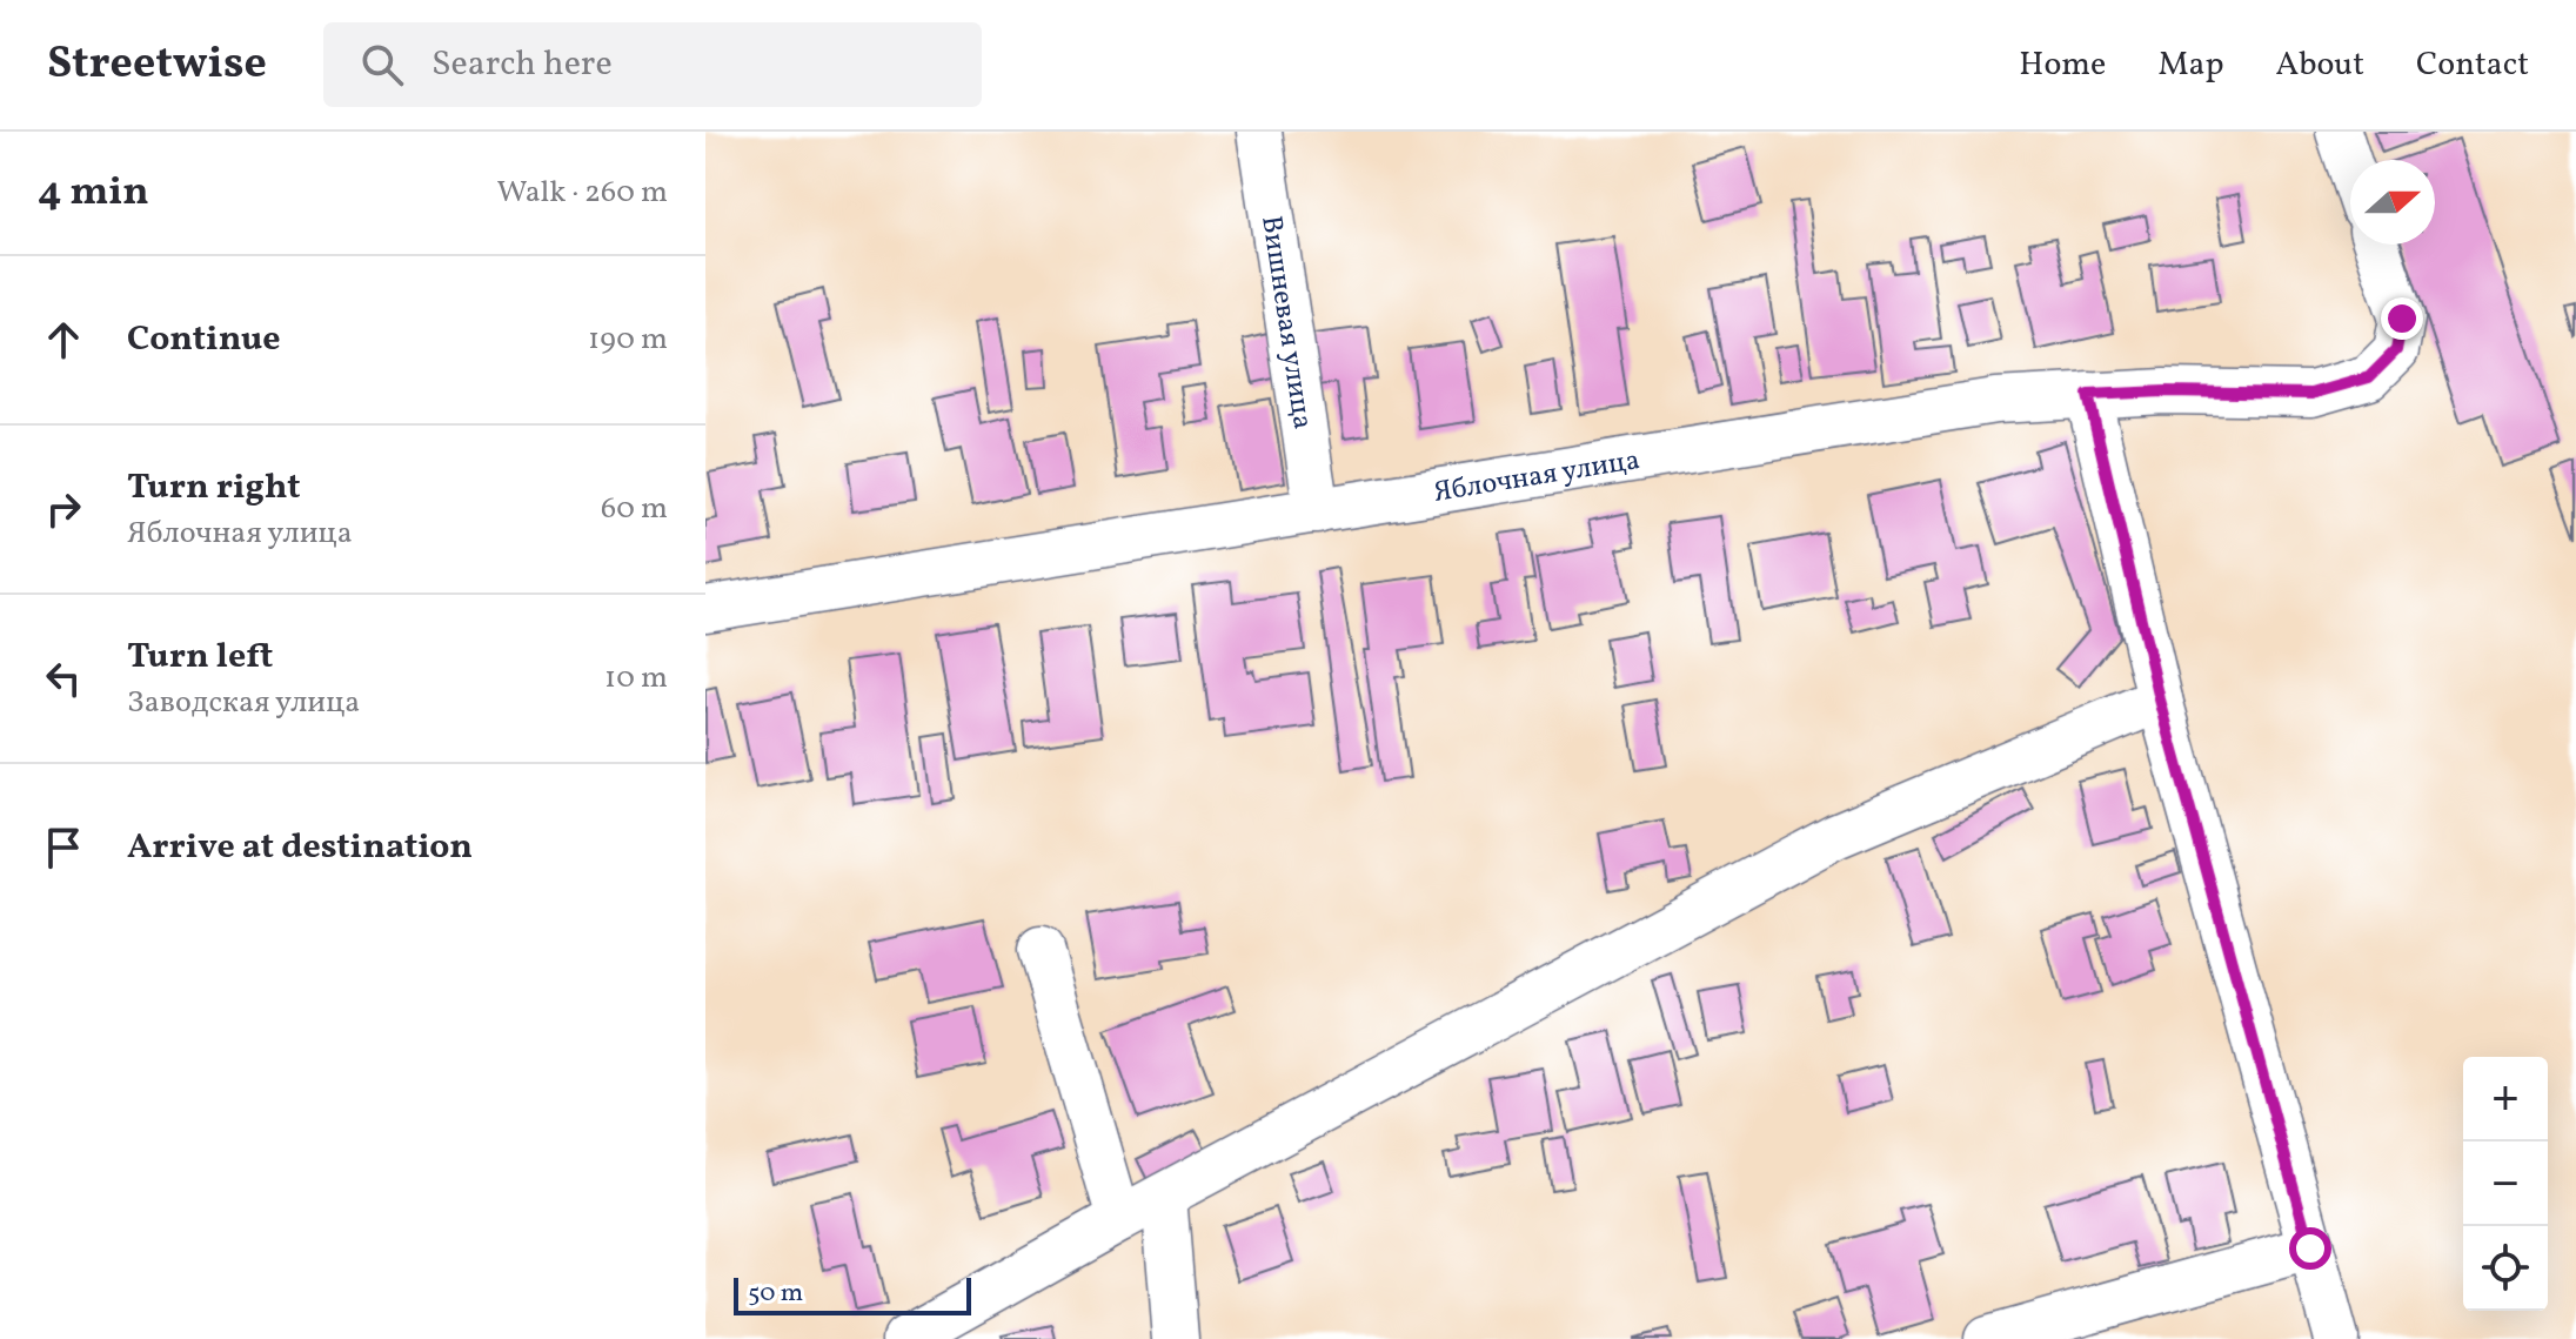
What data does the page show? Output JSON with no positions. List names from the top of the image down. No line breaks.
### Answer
{"streets":{"street":["Вишневая улица","Яблочная улица"]},"crossings":[["Вишневая улица","Яблочная улица"]],"scale_bar":"50 m","north":"right","page":{"header":"Streetwise","search":"Search here","nav":["Home","Map","About","Contact"],"heading":["4 min","Walk · 260 m"],"list":[["Continue","190 m"],["Turn right","Яблочная улица","60 m"],["Turn left","Заводская улица","10 m"],"Arrive at destination"],"map_buttons":["+","−"],"scale":"50 m"}}
